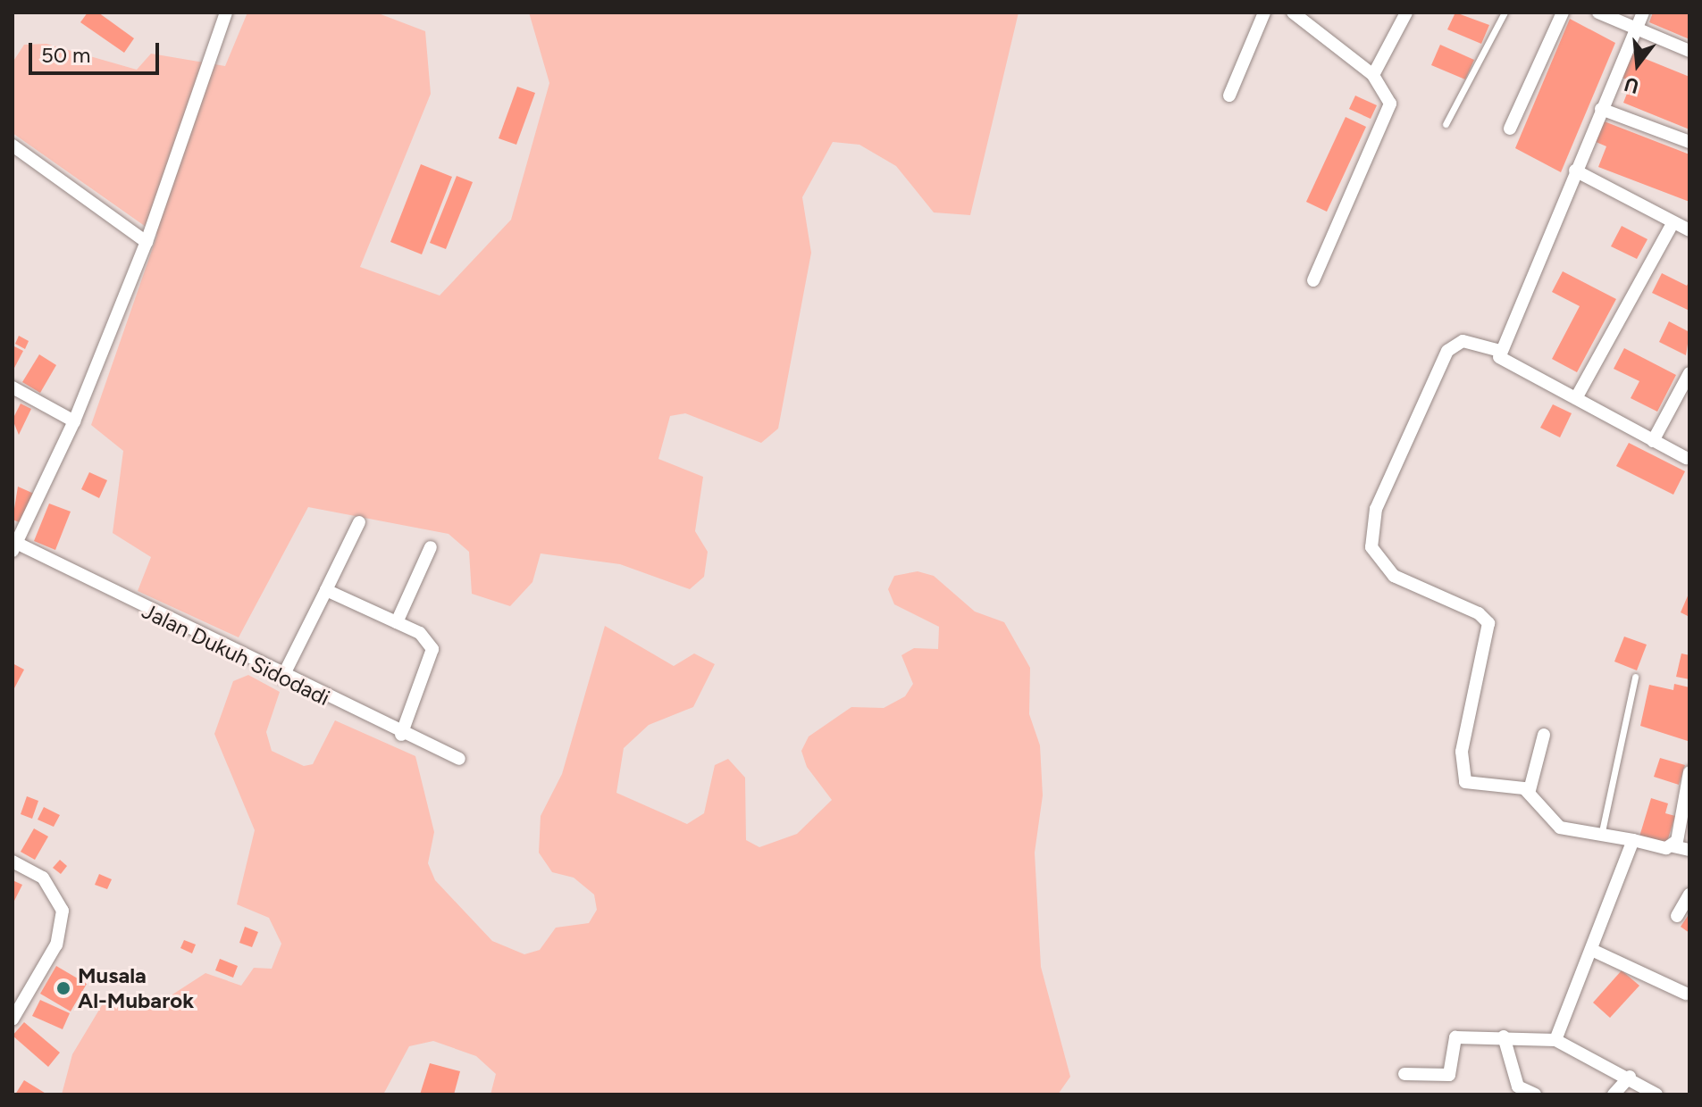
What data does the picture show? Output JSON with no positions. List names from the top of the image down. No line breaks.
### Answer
{"streets":{"street":["Jalan Dukuh Sidodadi"]},"places":["Musala Al-Mubarok"],"scale_bar":"50 m","north":"bottom"}
